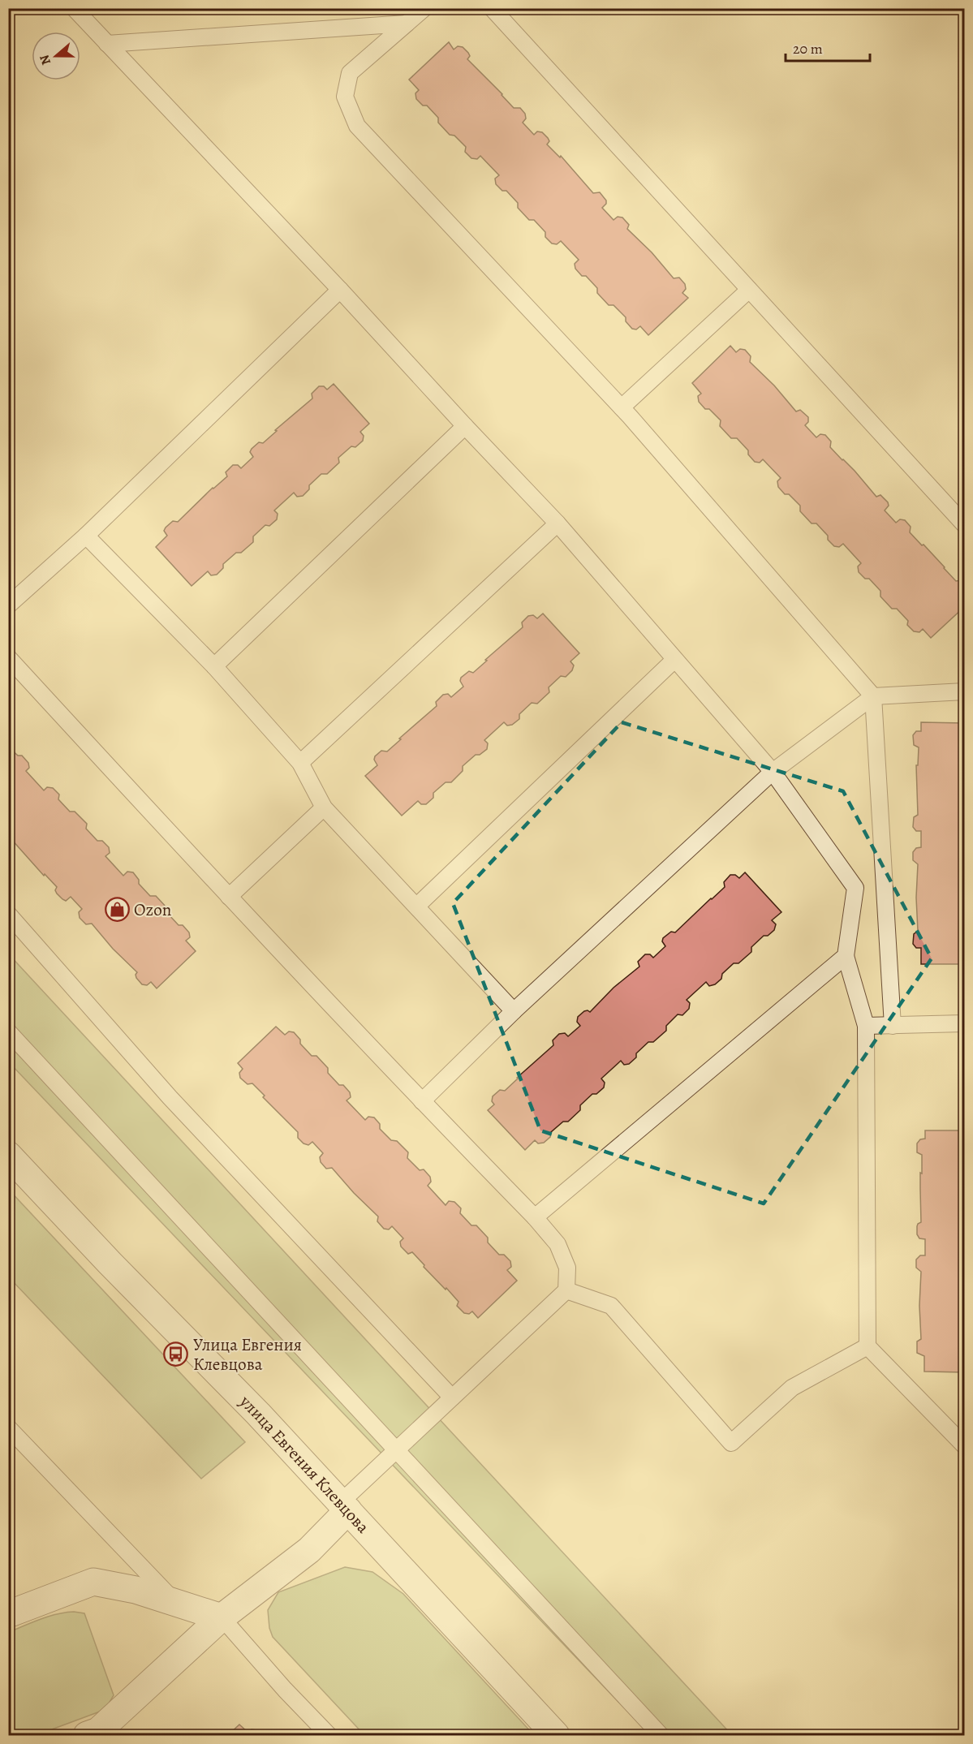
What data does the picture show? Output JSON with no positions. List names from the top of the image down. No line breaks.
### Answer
{"streets":{"street":["улица Евгения Клевцова"]},"places":{"shop":["Ozon"],"bus stop":["Улица Евгения Клевцова"]},"scale_bar":"20 m","north":"left"}
